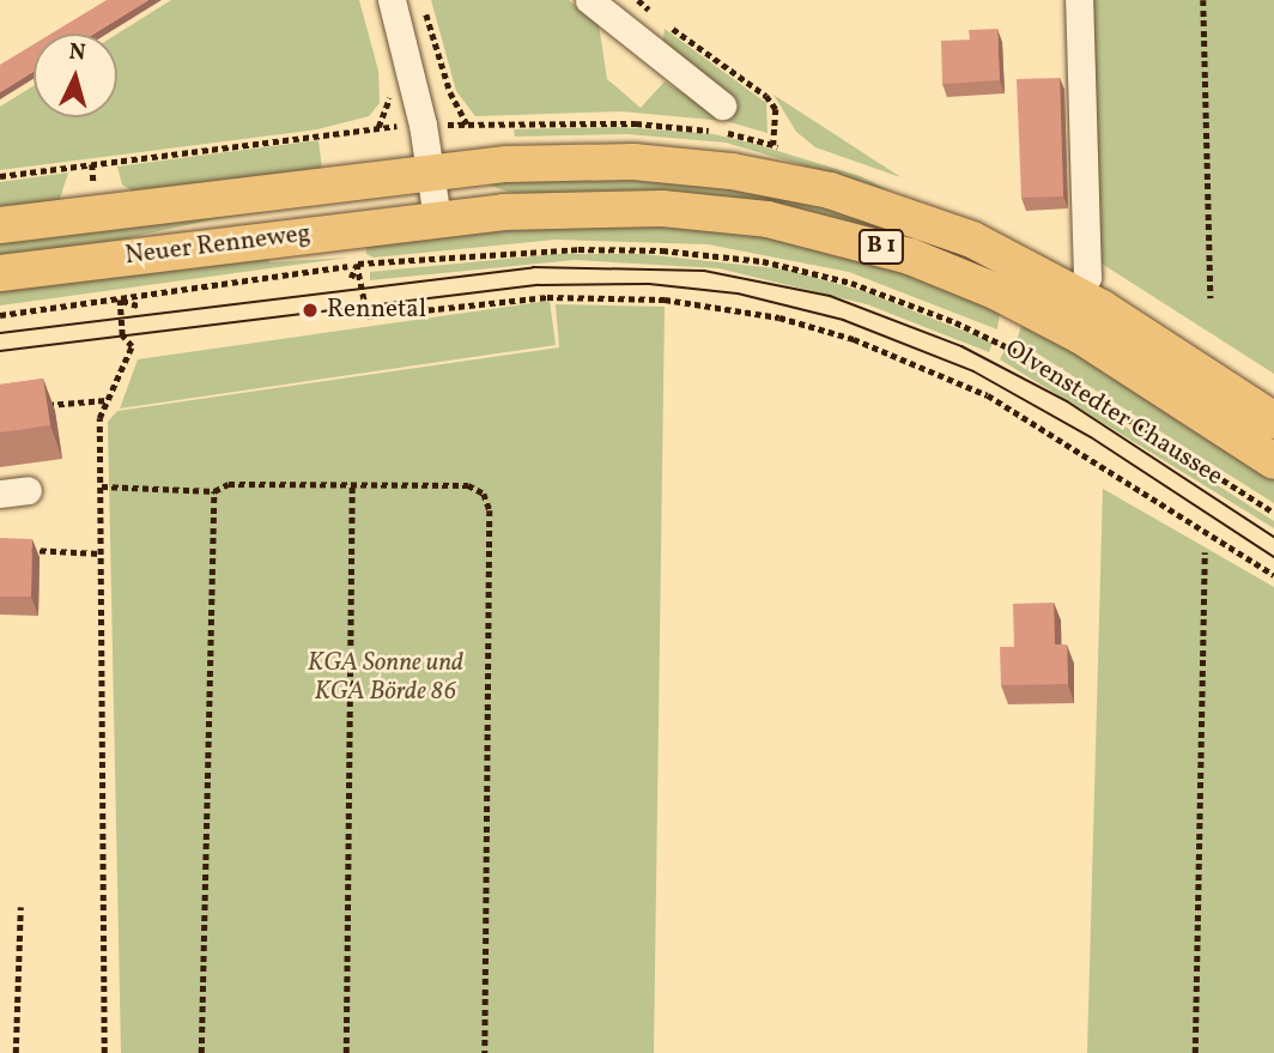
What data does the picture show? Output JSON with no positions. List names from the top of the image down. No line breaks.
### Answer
{"streets":{"main road":["Neuer Renneweg","B 1","Olvenstedter Chaussee"]},"crossings":[["Neuer Renneweg","B 1"],["Neuer Renneweg","Olvenstedter Chaussee"]],"parks":["KGA Sonne und KGA Börde 86"],"places":["Rennetal"],"north":"top"}
